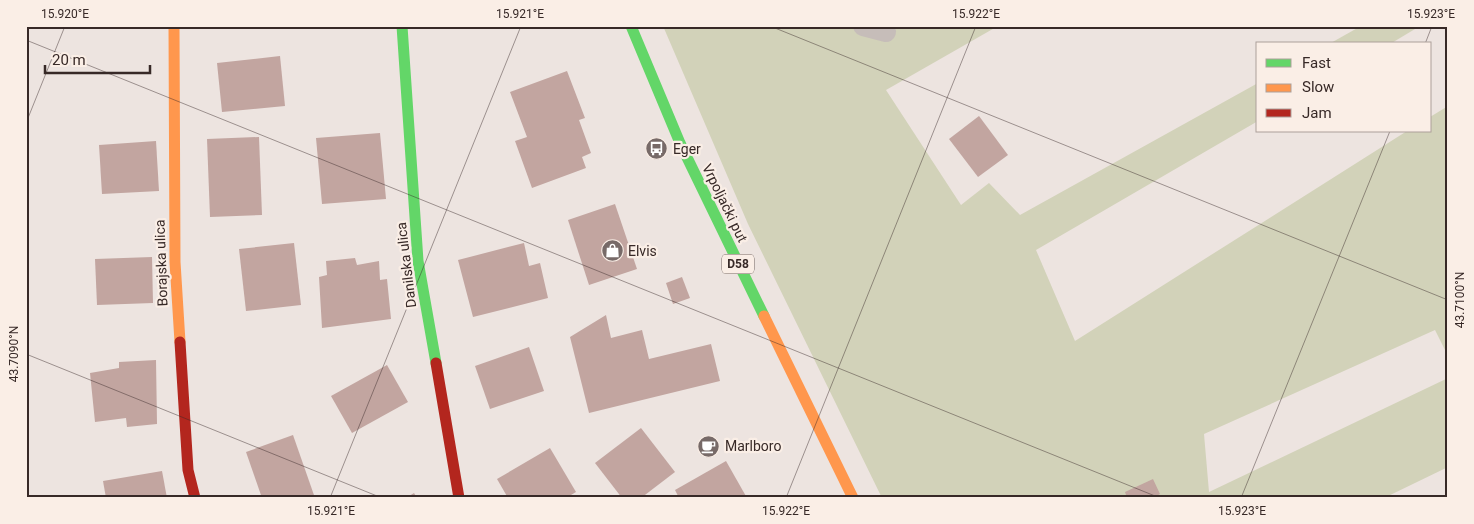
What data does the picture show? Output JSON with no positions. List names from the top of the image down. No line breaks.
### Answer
{"streets":{"street":["Vrpoljački put","Borajska ulica","D58","Danilska ulica"]},"places":{"bus stop":["Eger"],"shop":["Elvis"],"cafe":["Marlboro"]},"legend":["Fast","Slow","Jam"],"scale_bar":"20 m","coordinates":["15.920°E","15.921°E","15.922°E","15.923°E","43.7100°N","43.7090°N"]}
